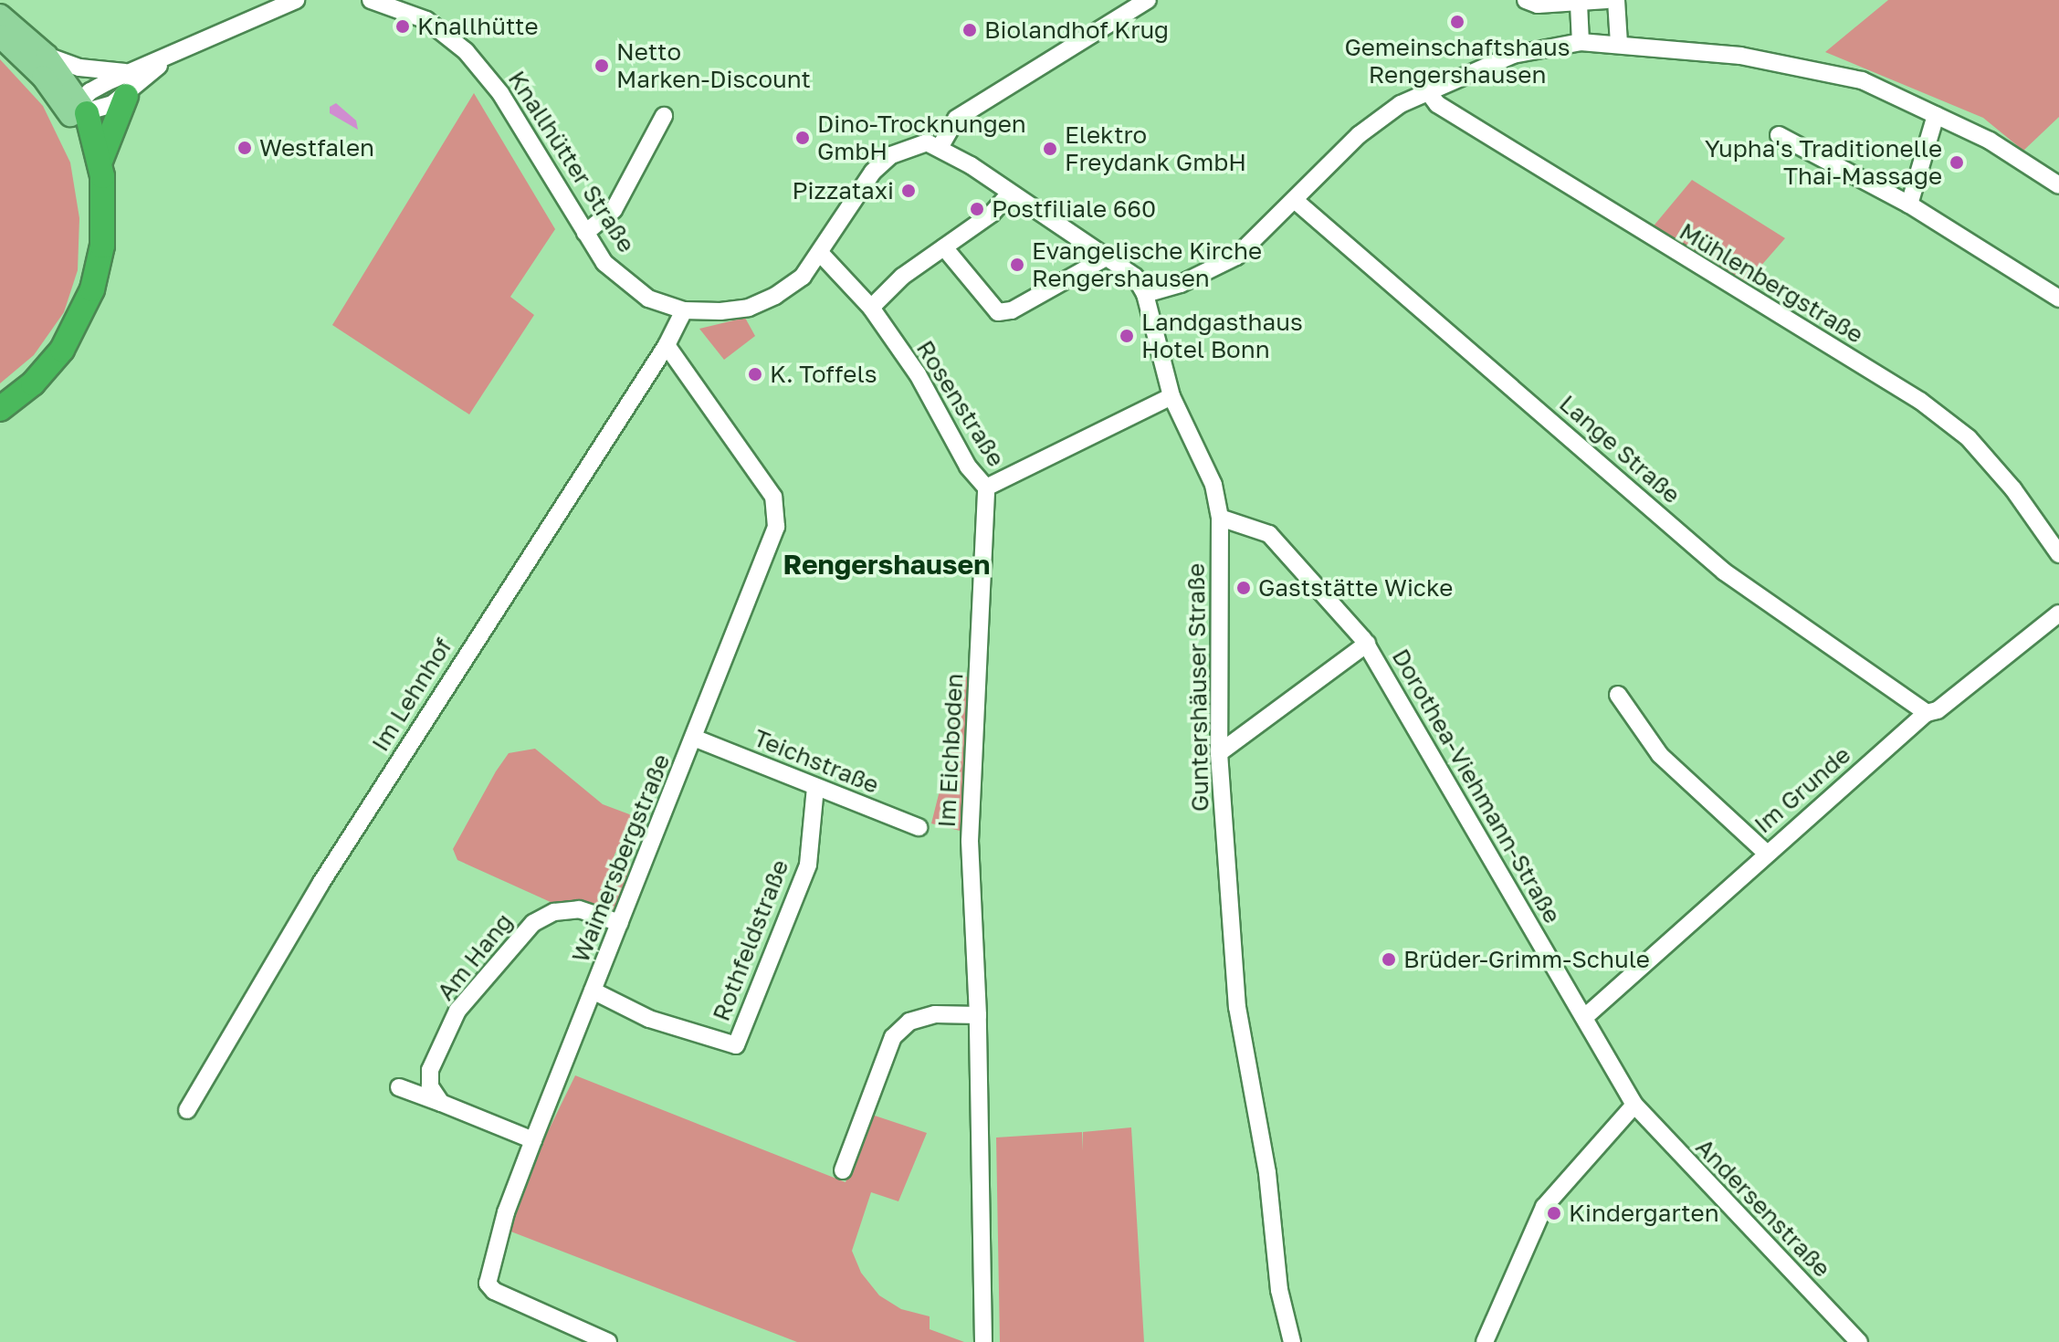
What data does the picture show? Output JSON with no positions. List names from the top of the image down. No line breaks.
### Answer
{"streets":{"street":["Knallhütter Straße","Mühlenbergstraße","Rosenstraße","Lange Straße","Guntershäuser Straße","Im Lehnhof","Im Eichboden","Teichstraße","Dorothea-Viehmann-Straße","Im Grunde","Waimersbergstraße","Rothfeldstraße","Am Hang","Andersenstraße"]},"crossings":[["Knallhütter Straße","Rosenstraße"],["Knallhütter Straße","Guntershäuser Straße"],["Knallhütter Straße","Im Lehnhof"],["Rosenstraße","Guntershäuser Straße"],["Rosenstraße","Im Eichboden"],["Lange Straße","Im Grunde"],["Guntershäuser Straße","Dorothea-Viehmann-Straße"],["Im Lehnhof","Waimersbergstraße"],["Teichstraße","Waimersbergstraße"],["Teichstraße","Rothfeldstraße"],["Dorothea-Viehmann-Straße","Im Grunde"],["Dorothea-Viehmann-Straße","Andersenstraße"],["Waimersbergstraße","Rothfeldstraße"],["Waimersbergstraße","Am Hang"]],"districts":["Rengershausen"],"places":["Gemeinschaftshaus Rengershausen","Knallhütte","Biolandhof Krug","Netto Marken-Discount","Dino-Trocknungen GmbH","Westfalen","Elektro Freydank GmbH","Yupha's Traditionelle Thai-Massage","Pizzataxi","Postfiliale 660","Evangelische Kirche Rengershausen","Landgasthaus Hotel Bonn","K. Toffels","Gaststätte Wicke","Brüder-Grimm-Schule","Kindergarten"]}
